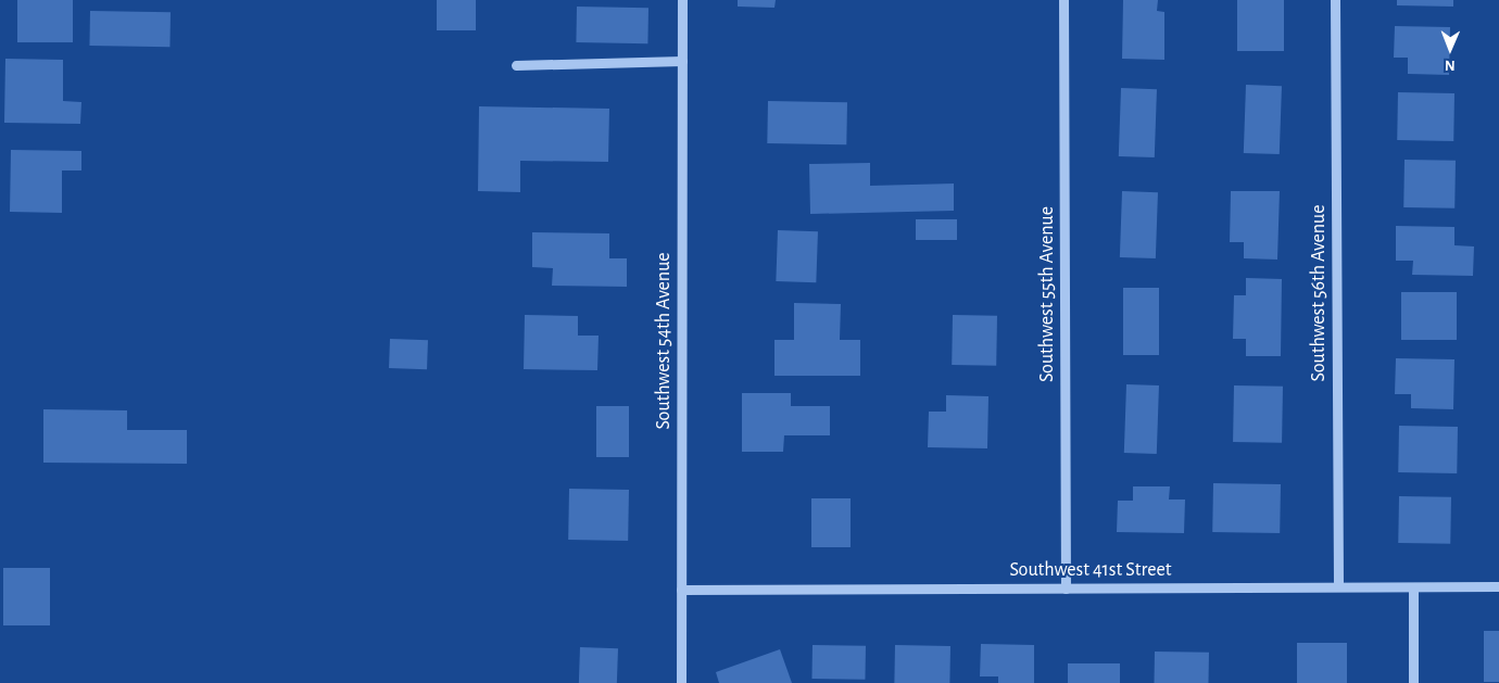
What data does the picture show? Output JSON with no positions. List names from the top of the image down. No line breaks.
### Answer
{"streets":{"street":["Southwest 56th Avenue","Southwest 55th Avenue","Southwest 54th Avenue","Southwest 41st Street"]},"crossings":[["Southwest 56th Avenue","Southwest 41st Street"],["Southwest 55th Avenue","Southwest 41st Street"],["Southwest 54th Avenue","Southwest 41st Street"]],"north":"bottom"}
